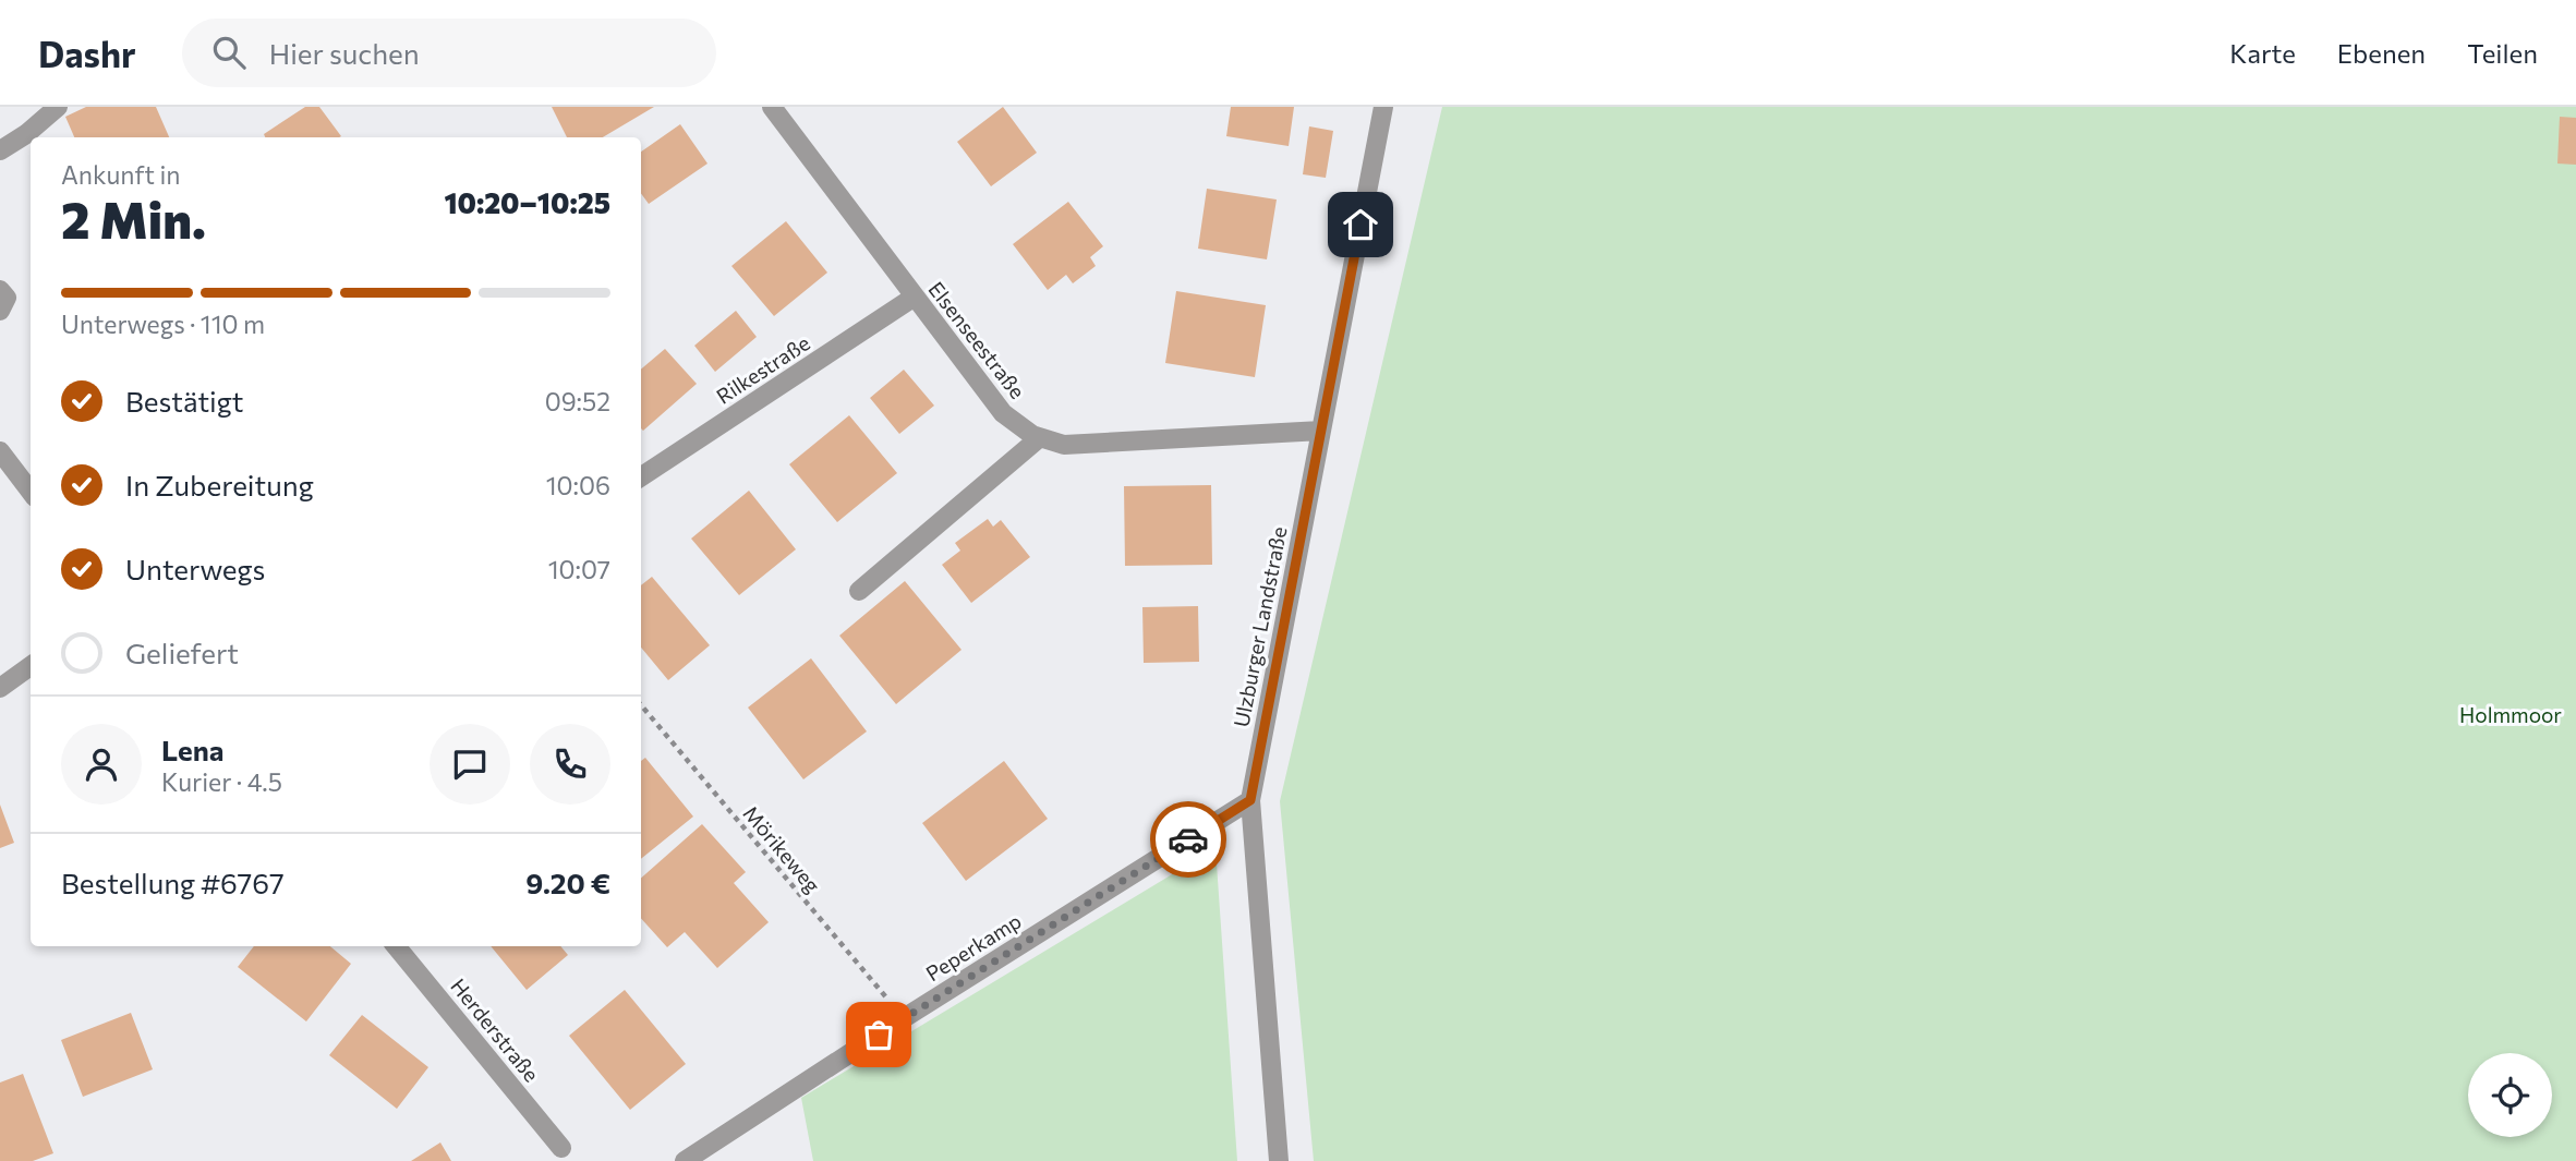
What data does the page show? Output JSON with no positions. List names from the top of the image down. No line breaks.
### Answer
{"streets":{"street":["Elsenseestraße","Rilkestraße","Ulzburger Landstraße","Peperkamp","Herderstraße"],"path":["Mörikeweg"]},"crossings":[["Elsenseestraße","Rilkestraße"],["Elsenseestraße","Ulzburger Landstraße"],["Ulzburger Landstraße","Peperkamp"],["Mörikeweg","Peperkamp"]],"parks":["Holmmoor"],"page":{"header":"Dashr","search":"Hier suchen","nav":["Karte","Ebenen","Teilen"],"heading":["2 Min.","Ankunft in","10:20–10:25"],"panel":["Lena","Kurier · 4.5","Bestellung #6767","9.20 €"],"bar":"Unterwegs · 110 m","list":[["Bestätigt","09:52"],["In Zubereitung","10:06"],["Unterwegs","10:07"],"Geliefert"]}}
